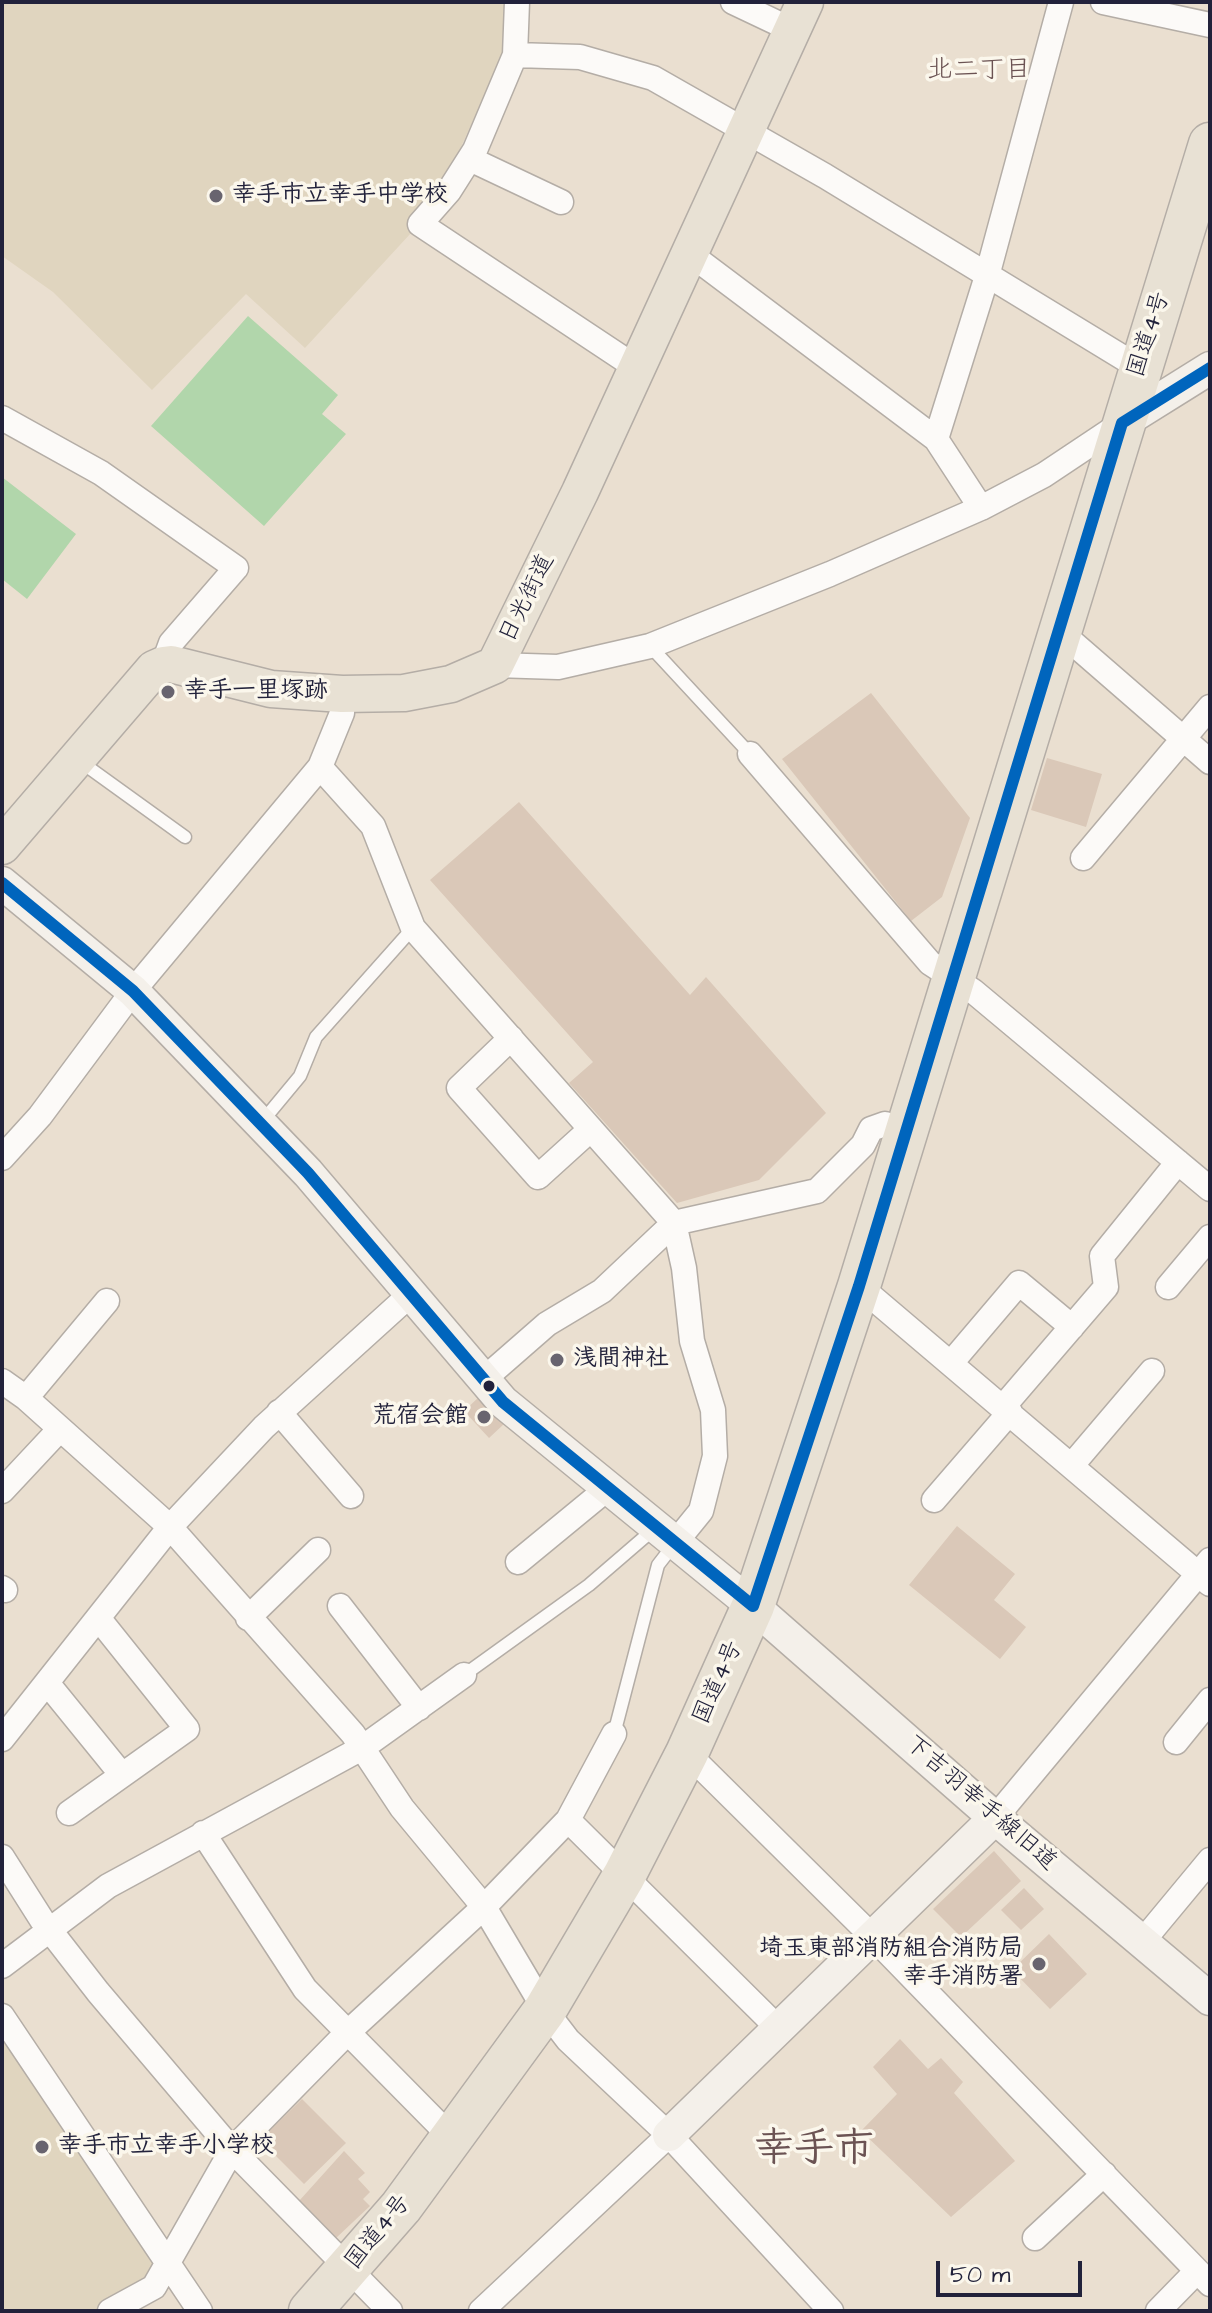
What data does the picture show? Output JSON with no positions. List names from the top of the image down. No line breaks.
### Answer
{"streets":{"highway":["国道4号"],"main road":["日光街道"],"street":["下吉羽幸手線旧道"]},"crossings":[["国道4号","下吉羽幸手線旧道"]],"districts":["北二丁目","幸手市"],"places":["幸手市立幸手中学校","幸手一里塚跡","浅間神社","荒宿会館","埼玉東部消防組合消防局 幸手消防署","幸手市立幸手小学校"],"scale_bar":"50 m"}
